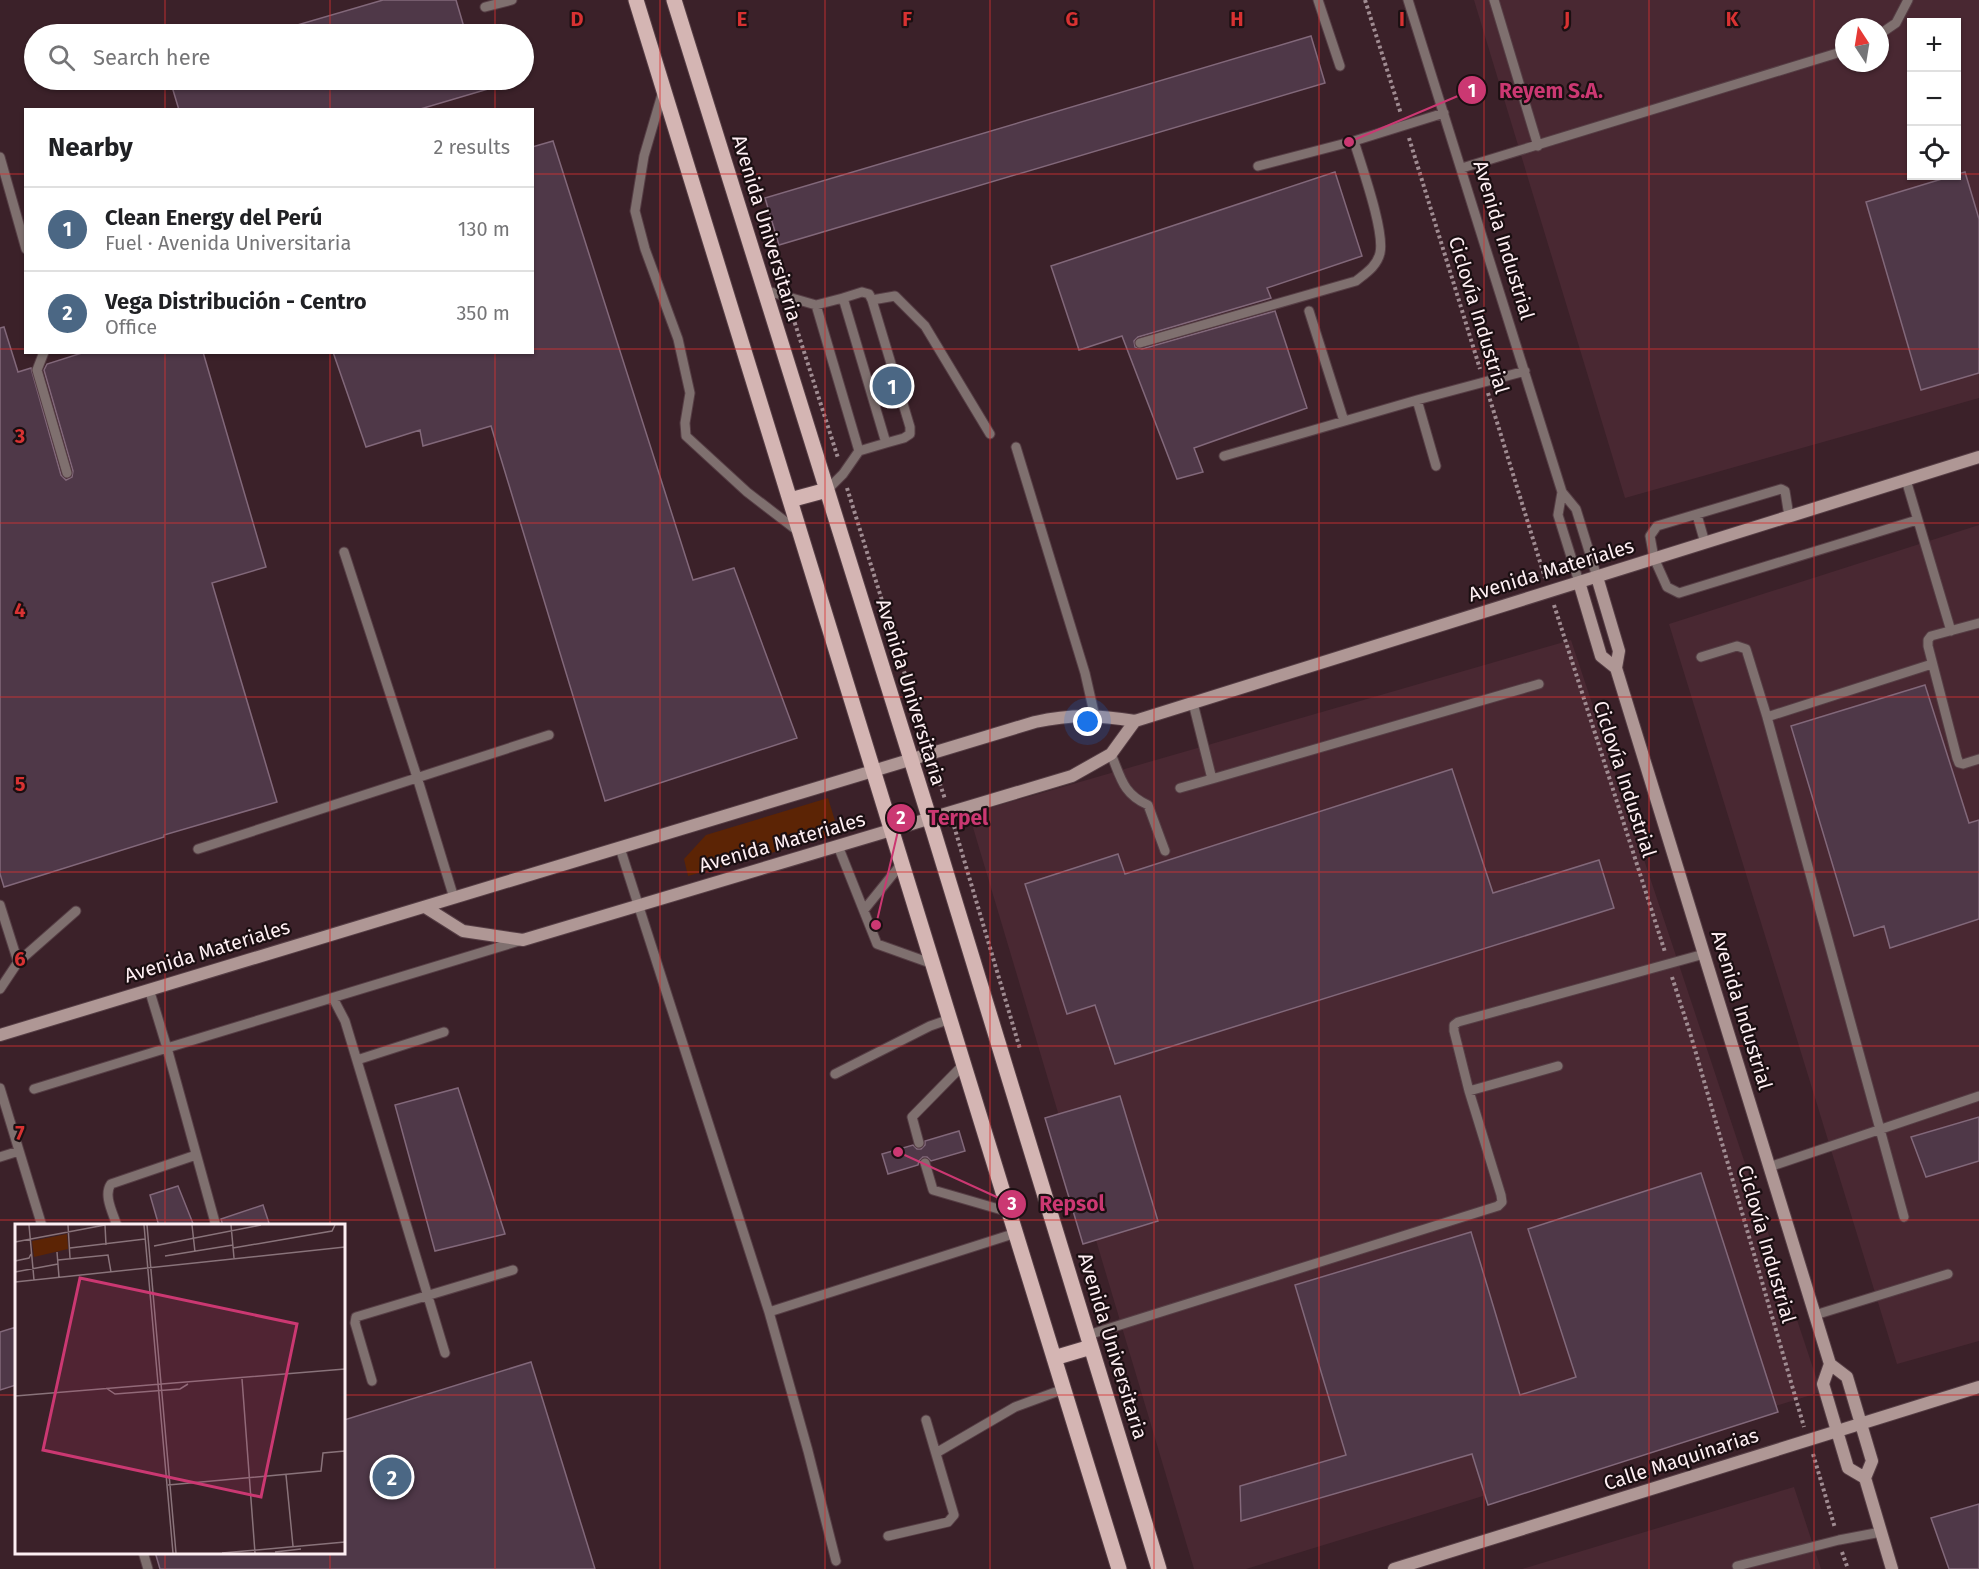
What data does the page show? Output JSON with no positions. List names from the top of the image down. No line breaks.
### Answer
{"streets":{"main road":["Avenida Universitaria"],"street":["Avenida Industrial","Avenida Materiales","Calle Maquinarias"],"path":["Ciclovía Industrial"]},"crossings":[["Avenida Universitaria","Avenida Materiales"],["Avenida Industrial","Avenida Materiales"],["Avenida Industrial","Calle Maquinarias"],["Ciclovía Industrial","Avenida Materiales"],["Ciclovía Industrial","Calle Maquinarias"]],"places":["Reyem S.A.","Terpel","Repsol"],"north":"top","page":{"map_buttons":["+","−"],"search":"Search here","heading":["Nearby","2 results"],"list":[{"mark":"1","name":"Clean Energy del Perú","note":"Fuel · Avenida Universitaria","value":"130 m"},{"mark":"2","name":"Vega Distribución - Centro","note":"Office","value":"350 m"}],"pins":["1","2"]},"grid":{"columns":["D","E","F","G","H","I","J","K"],"rows":["3","4","5","6","7"]}}
